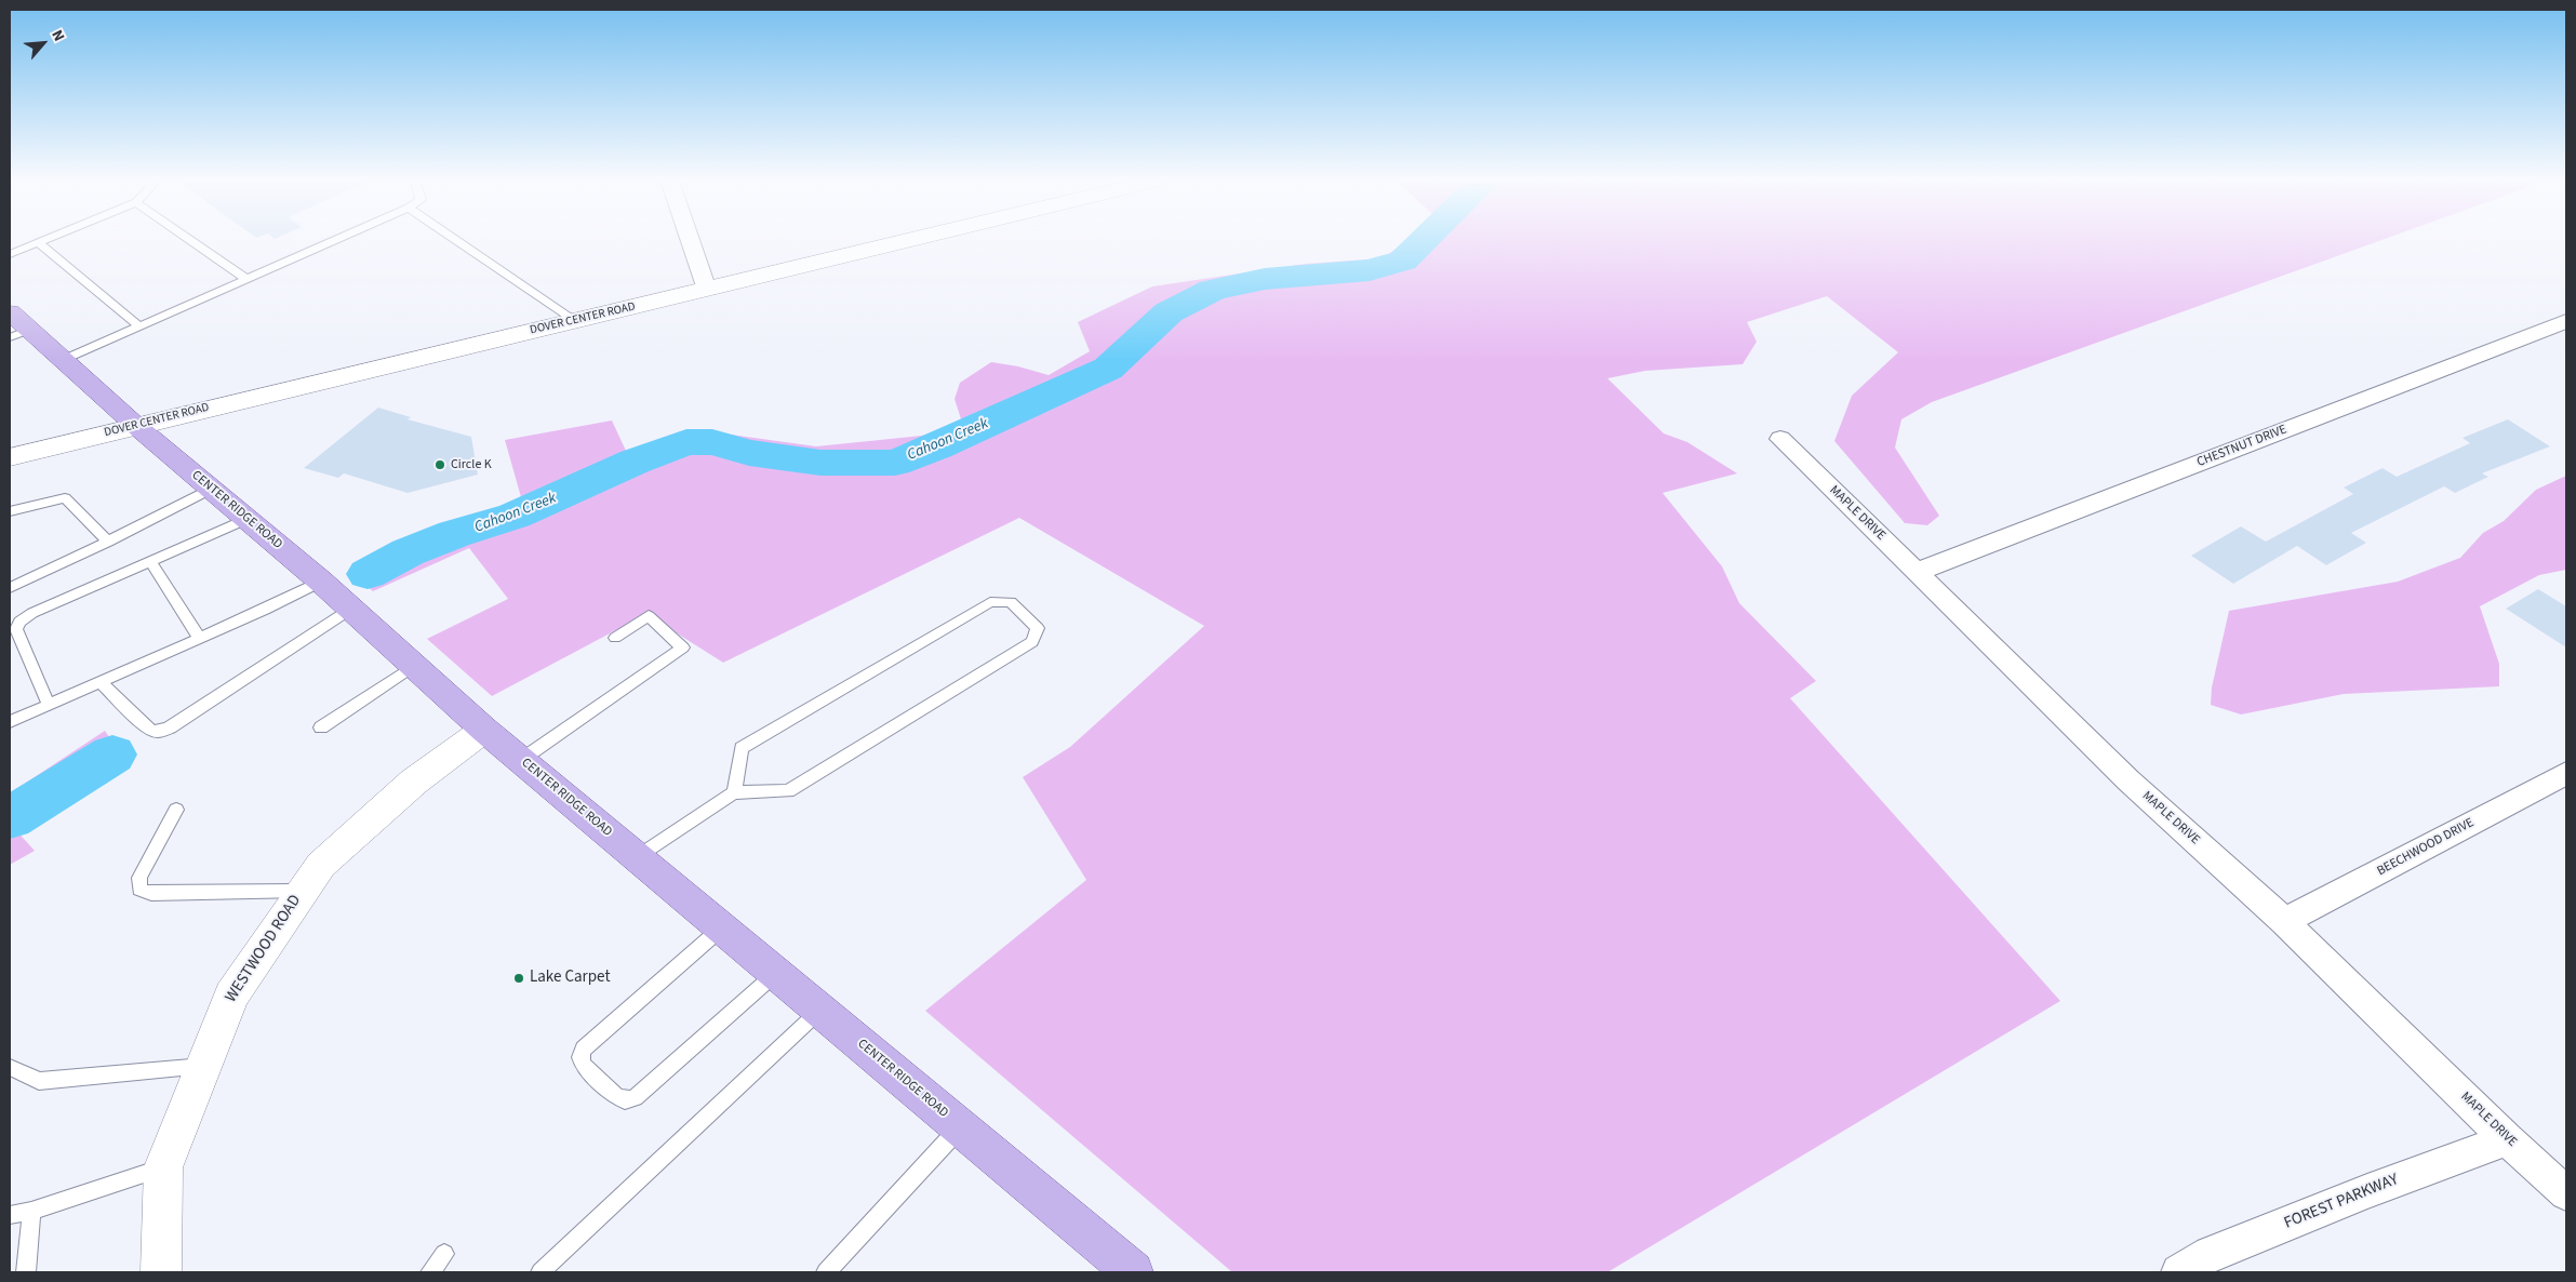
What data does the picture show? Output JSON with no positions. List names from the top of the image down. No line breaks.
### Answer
{"streets":{"main road":["CENTER RIDGE ROAD"],"street":["DOVER CENTER ROAD","CHESTNUT DRIVE","MAPLE DRIVE","BEECHWOOD DRIVE","WESTWOOD ROAD","FOREST PARKWAY"]},"crossings":[["DOVER CENTER ROAD","CENTER RIDGE ROAD"],["CHESTNUT DRIVE","MAPLE DRIVE"],["CENTER RIDGE ROAD","WESTWOOD ROAD"],["MAPLE DRIVE","BEECHWOOD DRIVE"],["MAPLE DRIVE","FOREST PARKWAY"]],"water":["Cahoon Creek"],"places":["Circle K","Lake Carpet"],"north":"top right"}
